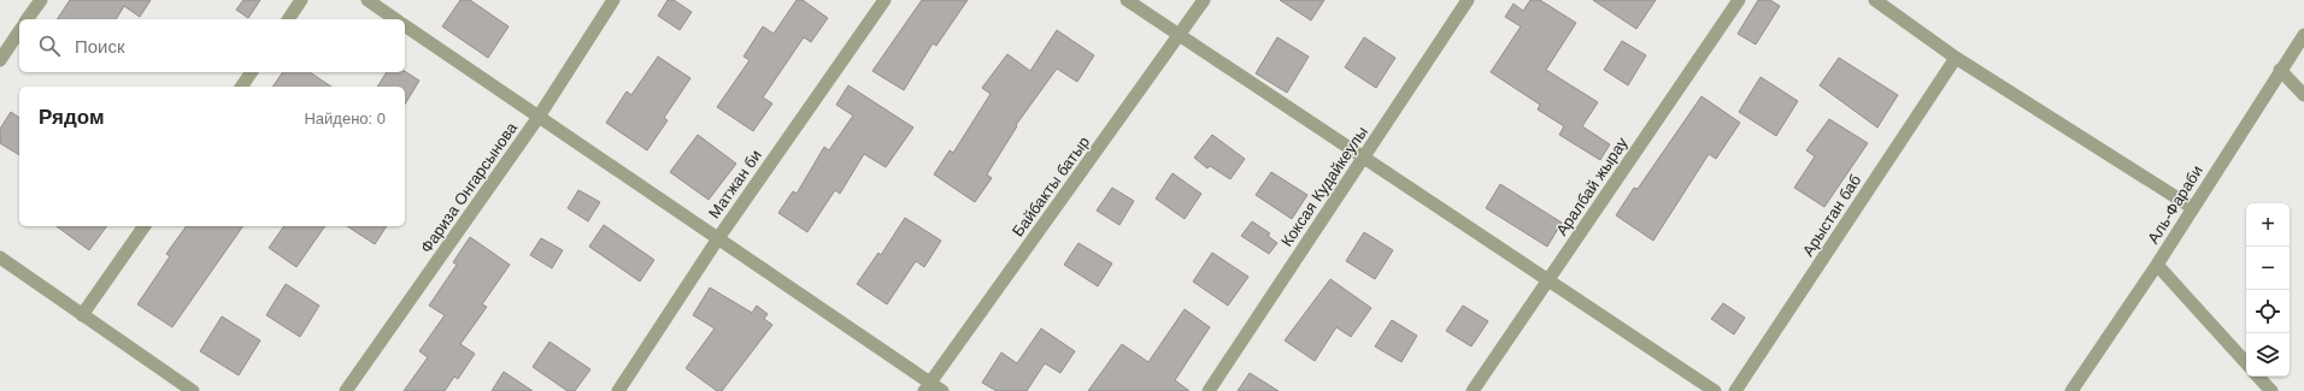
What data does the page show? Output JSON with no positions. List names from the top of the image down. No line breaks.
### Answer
{"streets":{"street":["Матжан би","Байбакты батыр","Коксая Кудайкеулы","Аралбай жырау","Фариза Онгарсынова","Аль-Фараби","Арыстан баб"]},"page":{"search":"Поиск","heading":["Рядом","Найдено: 0"],"map_buttons":["+","−"]}}
